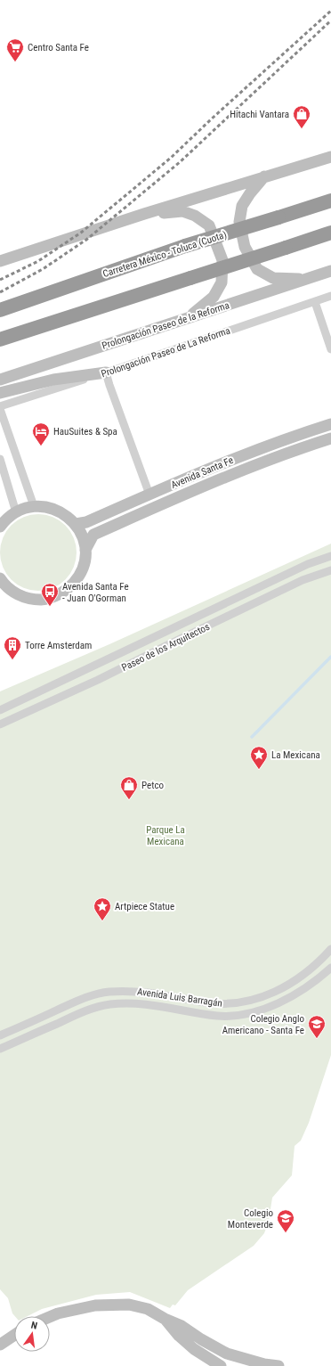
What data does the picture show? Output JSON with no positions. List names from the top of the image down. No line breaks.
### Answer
{"streets":{"highway":["Carretera México - Toluca (Cuota)"],"street":["Prolongación Paseo de la Reforma","Prolongación Paseo de La Reforma","Avenida Santa Fe","Paseo de los Arquitectos","Avenida Luis Barragán"]},"parks":["Parque La Mexicana"],"places":{"supermarket":["Centro Santa Fe"],"shop":["Hitachi Vantara","Petco"],"hotel":["HauSuites & Spa"],"bus stop":["Avenida Santa Fe - Juan O'Gorman"],"building":["Torre Amsterdam"],"place":["La Mexicana","Artpiece Statue"],"school or university":["Colegio Anglo Americano - Santa Fe","Colegio Monteverde"]},"north":"top"}
